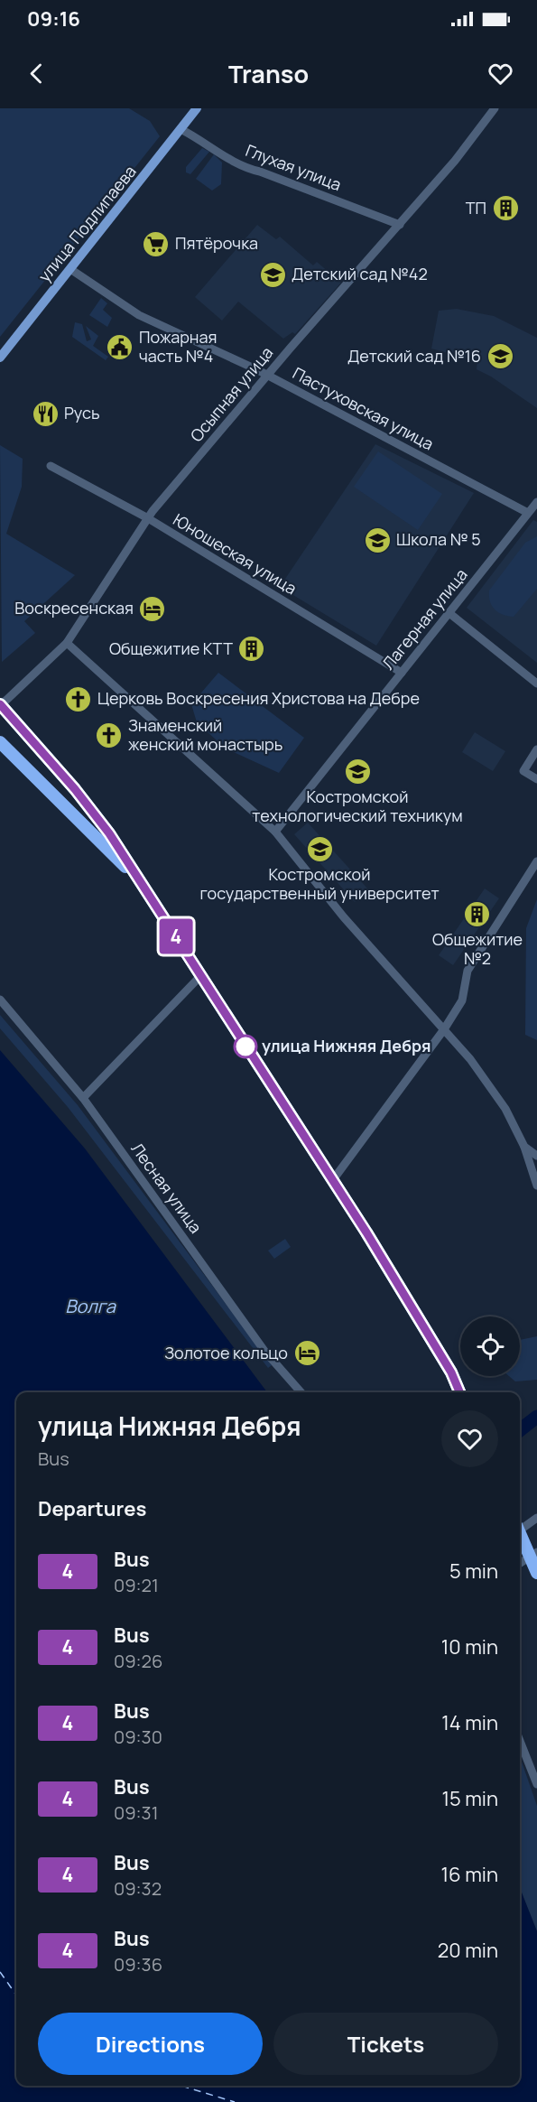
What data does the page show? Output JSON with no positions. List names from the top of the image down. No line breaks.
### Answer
{"streets":{"main road":["улица Подлипаева"],"street":["Глухая улица","Осыпная улица","Пастуховская улица","Юношеская улица","Лагерная улица","Лесная улица"]},"crossings":[["Глухая улица","улица Подлипаева"],["Глухая улица","Осыпная улица"],["улица Подлипаева","Пастуховская улица"],["Осыпная улица","Пастуховская улица"],["Осыпная улица","Юношеская улица"],["Пастуховская улица","Лагерная улица"],["Юношеская улица","Лагерная улица"]],"water":["Волга"],"places":{"building":["ТП","Общежитие КТТ","Общежитие №2"],"supermarket":["Пятёрочка"],"school or university":["Детский сад №42","Детский сад №16","Школа № 5","Костромской технологический техникум","Костромской государственный университет"],"public building":["Пожарная часть №4"],"restaurant":["Русь"],"hotel":["Воскресенская","Золотое кольцо"],"church":["Церковь Воскресения Христова на Дебре","Знаменский женский монастырь"],"other":["улица Нижняя Дебря"]},"lines":["bus line 4"],"page":{"status":"09:16","header":"Transo","on_map":"4","heading":[["улица Нижняя Дебря","Bus"],"Departures"],"list":[{"mark":"4","name":"Bus","note":"09:21","value":"5 min"},{"mark":"4","name":"Bus","note":"09:26","value":"10 min"},{"mark":"4","name":"Bus","note":"09:30","value":"14 min"},{"mark":"4","name":"Bus","note":"09:31","value":"15 min"},{"mark":"4","name":"Bus","note":"09:32","value":"16 min"},{"mark":"4","name":"Bus","note":"09:36","value":"20 min"}],"buttons":["Directions","Tickets"]}}
